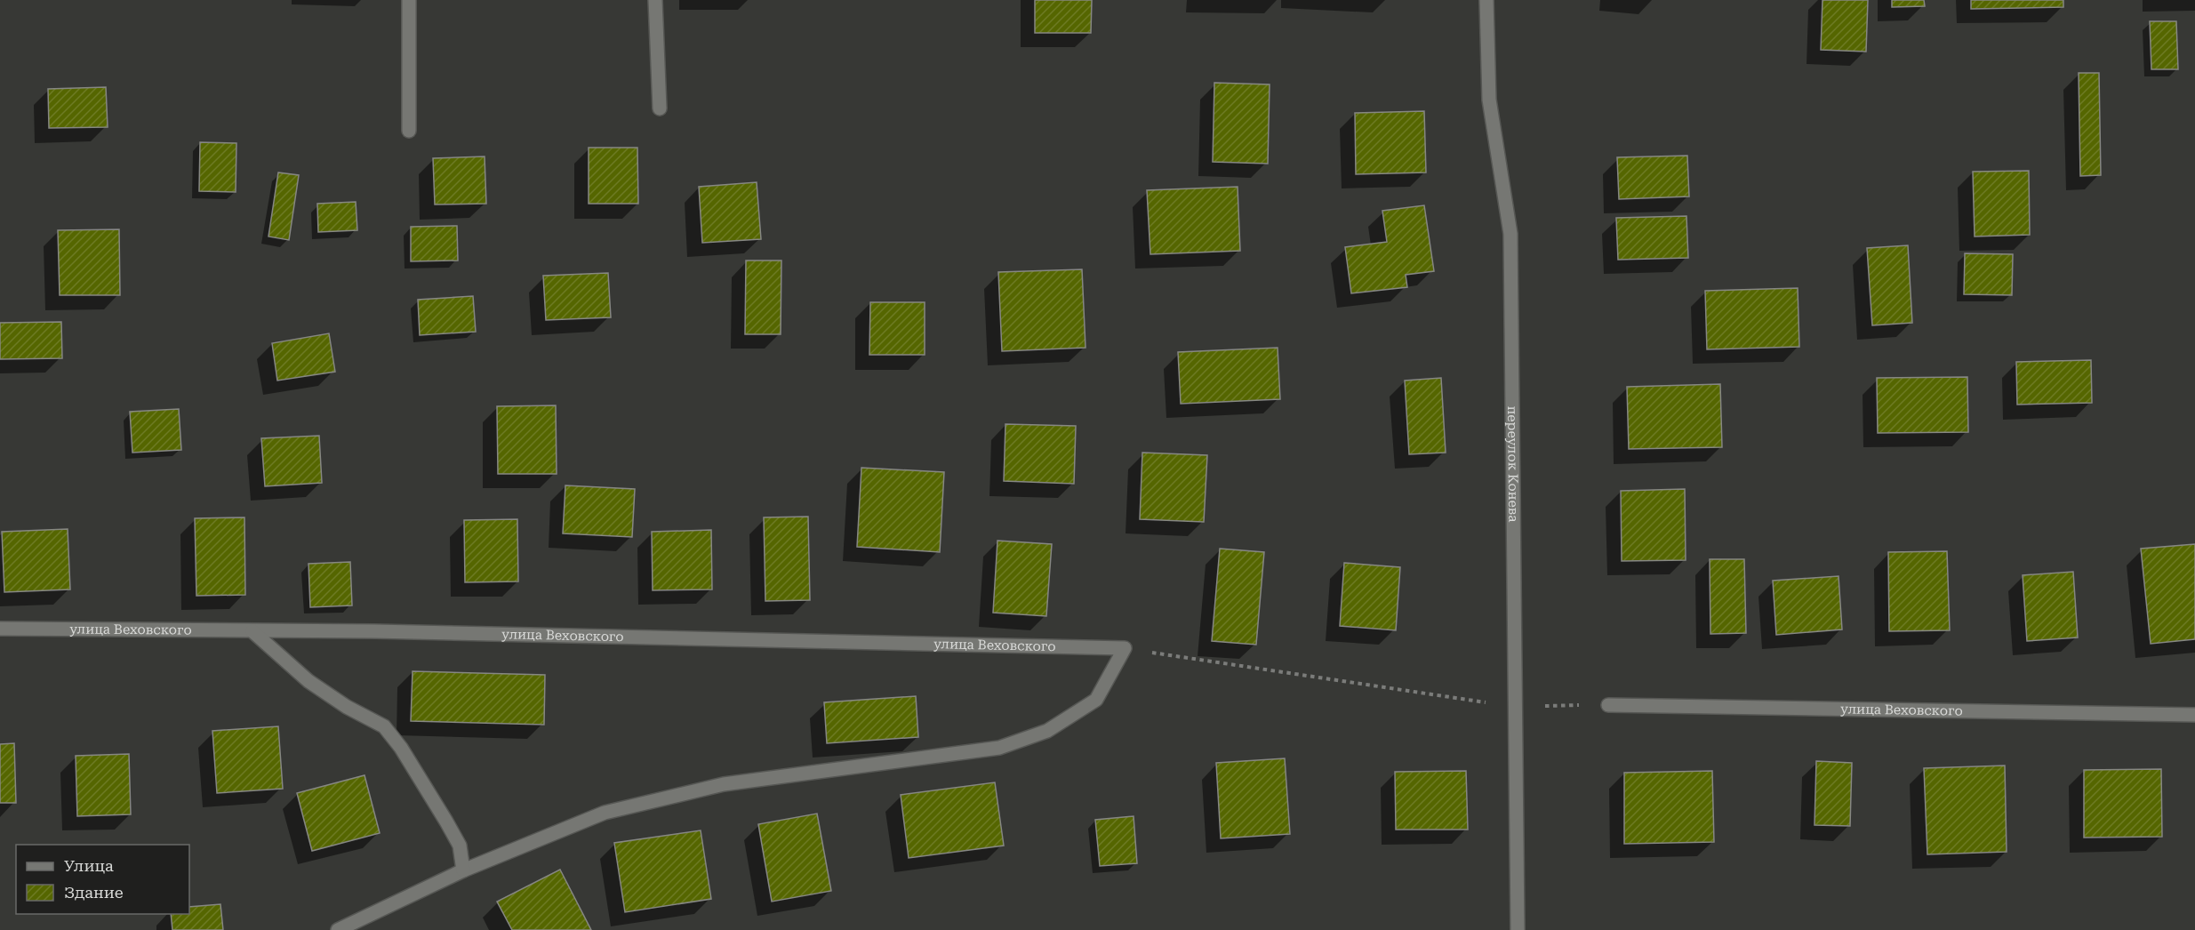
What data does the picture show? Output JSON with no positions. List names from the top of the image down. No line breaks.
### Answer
{"streets":{"street":["переулок Конева","улица Веховского"]},"legend":["Улица","Здание"]}
